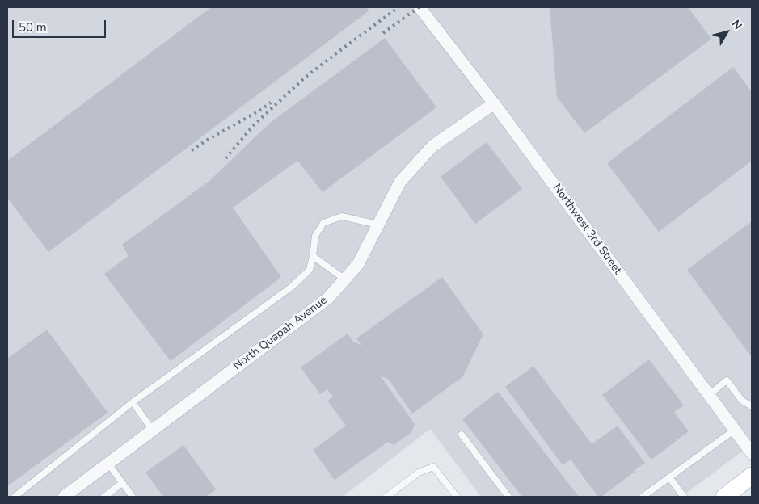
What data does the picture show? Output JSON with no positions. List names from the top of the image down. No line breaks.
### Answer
{"streets":{"street":["Northwest 3rd Street","North Quapah Avenue"]},"crossings":[["Northwest 3rd Street","North Quapah Avenue"]],"scale_bar":"50 m","north":"top right"}
